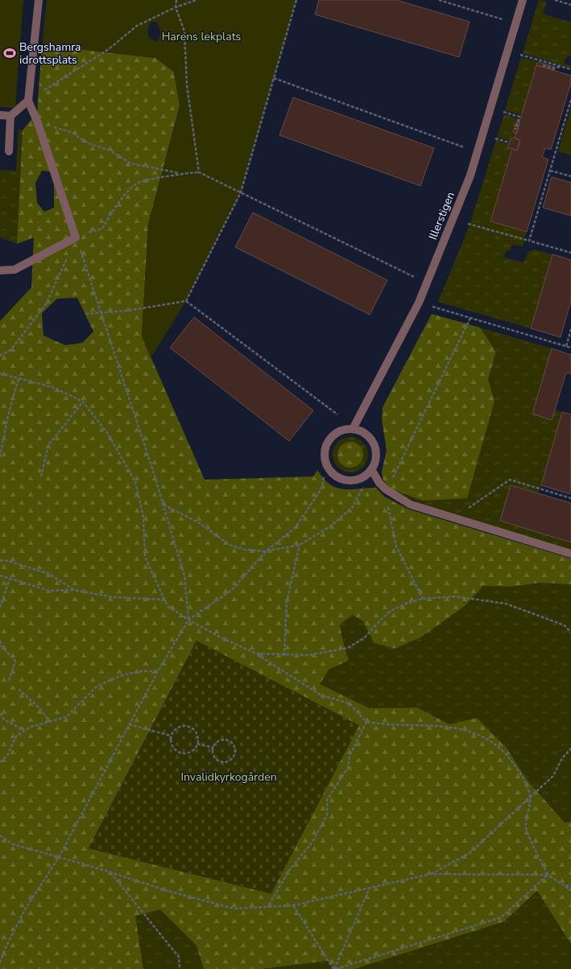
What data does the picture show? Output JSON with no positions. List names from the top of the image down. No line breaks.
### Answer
{"streets":{"street":["Illerstigen"]},"parks":["Harens lekplats","Invalidkyrkogården"],"places":{"sports":["Bergshamra idrottsplats"]}}
